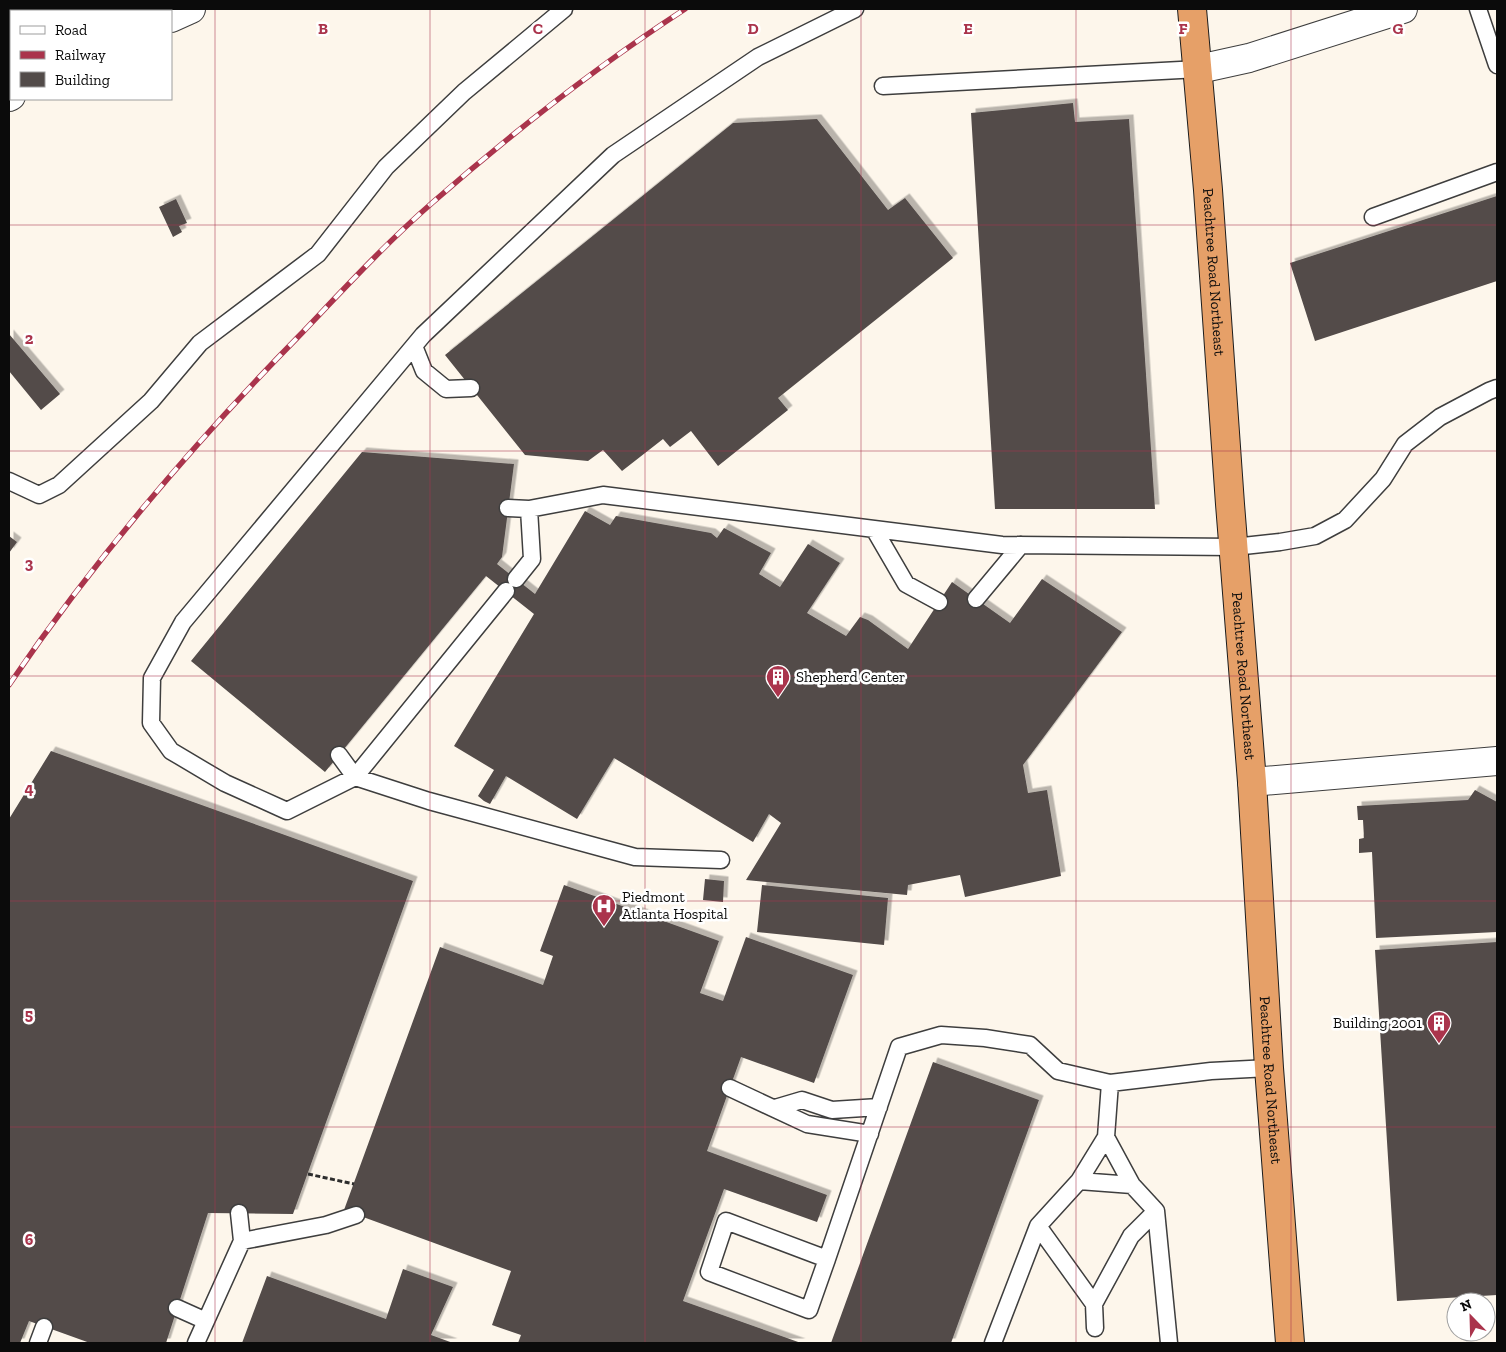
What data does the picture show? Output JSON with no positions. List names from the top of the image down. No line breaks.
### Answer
{"streets":{"highway":["Peachtree Road Northeast"]},"places":{"building":["Shepherd Center","Building 2001"],"hospital":["Piedmont Atlanta Hospital"]},"legend":["Road","Railway","Building"],"north":"top left","grid":{"columns":["B","C","D","E","F","G"],"rows":["2","3","4","5","6"]}}
